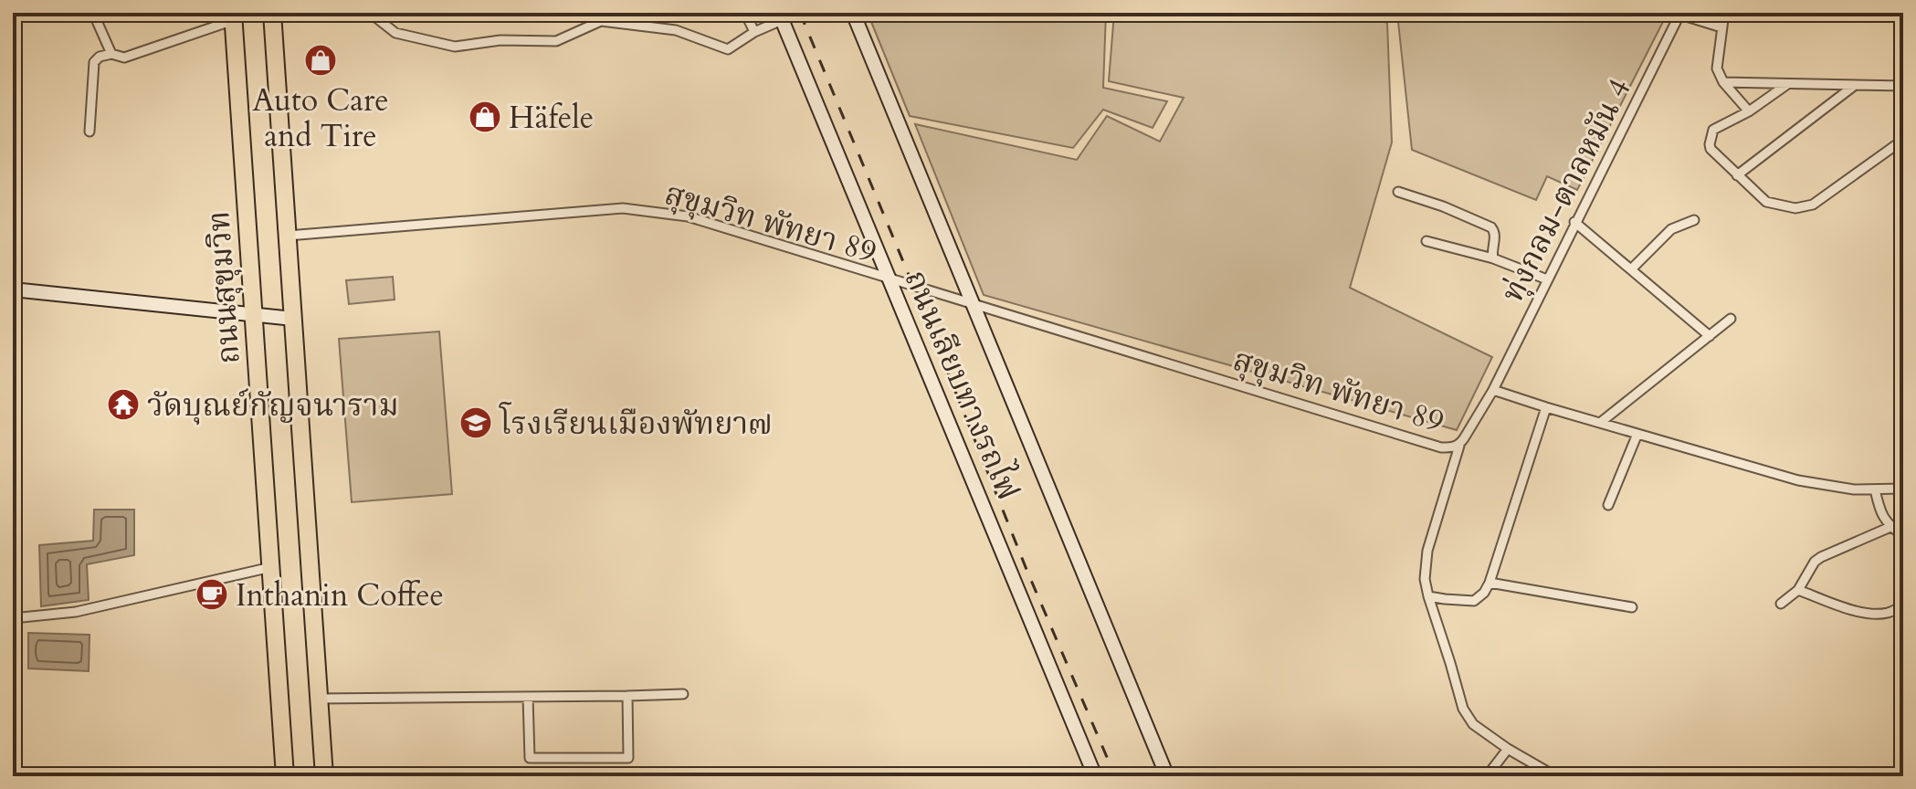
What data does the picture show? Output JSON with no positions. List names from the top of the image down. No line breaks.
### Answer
{"streets":{"highway":["ถนนสุขุมวิท"],"street":["ทุ่งกลม-ตาลหมัน 4","สุขุมวิท พัทยา 89","ถนนเลียบทางรถไฟ"]},"crossings":[["ทุ่งกลม-ตาลหมัน 4","สุขุมวิท พัทยา 89"],["สุขุมวิท พัทยา 89","ถนนเลียบทางรถไฟ"]],"places":{"shop":["Auto Care and Tire","Häfele"],"temple":["วัดบุณย์กัญจนาราม"],"school or university":["โรงเรียนเมืองพัทยา๗"],"cafe":["Inthanin Coffee"]}}
